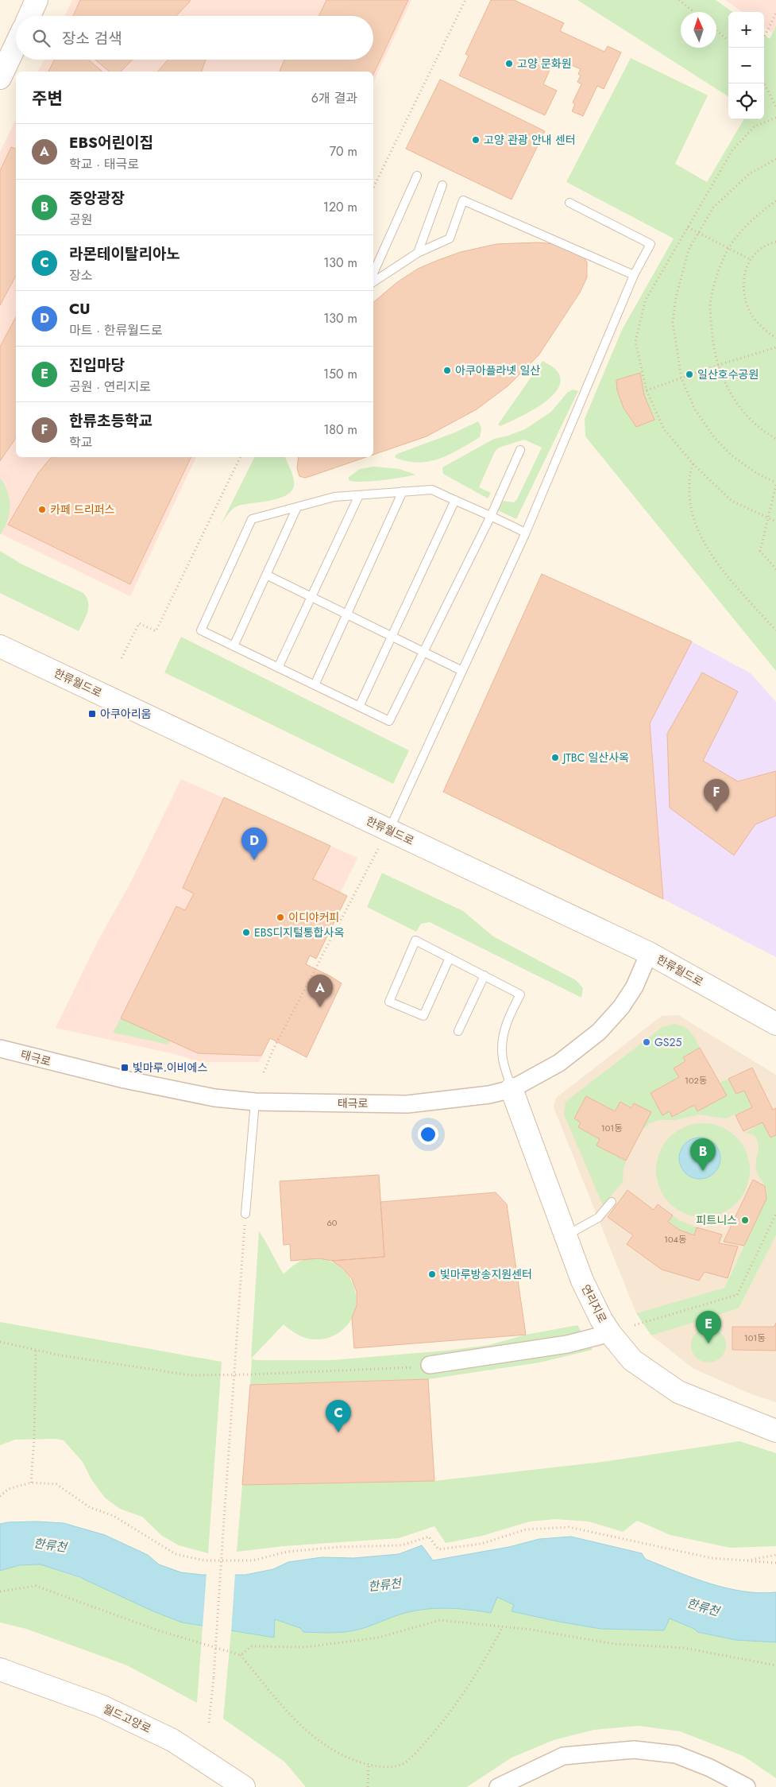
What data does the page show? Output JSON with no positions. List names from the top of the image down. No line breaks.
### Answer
{"streets":{"main road":["한류월드로","연리지로","월드고양로"],"street":["태극로"]},"crossings":[["한류월드로","태극로"],["태극로","연리지로"]],"water":["한류천"],"places":{"other":["고양 문화원","고양 관광 안내 센터","아쿠아플라넷 일산","일산호수공원","카페 드리퍼스","JTBC 일산사옥","이디야커피","EBS디지털통합사옥","GS25","피트니스","빛마루방송지원센터"],"transit":["아쿠아리움","빛마루.이비에스"]},"house_numbers":["102동","101동","60","104동","101동"],"north":"top","page":{"map_buttons":["+","−"],"search":"장소 검색","heading":["주변","6개 결과"],"list":[{"mark":"A","name":"EBS어린이집","note":"학교 · 태극로","value":"70 m"},{"mark":"B","name":"중앙광장","note":"공원","value":"120 m"},{"mark":"C","name":"라몬테이탈리아노","note":"장소","value":"130 m"},{"mark":"D","name":"CU","note":"마트 · 한류월드로","value":"130 m"},{"mark":"E","name":"진입마당","note":"공원 · 연리지로","value":"150 m"},{"mark":"F","name":"한류초등학교","note":"학교","value":"180 m"}],"pins":["F","D","A","B","E","C"]}}
